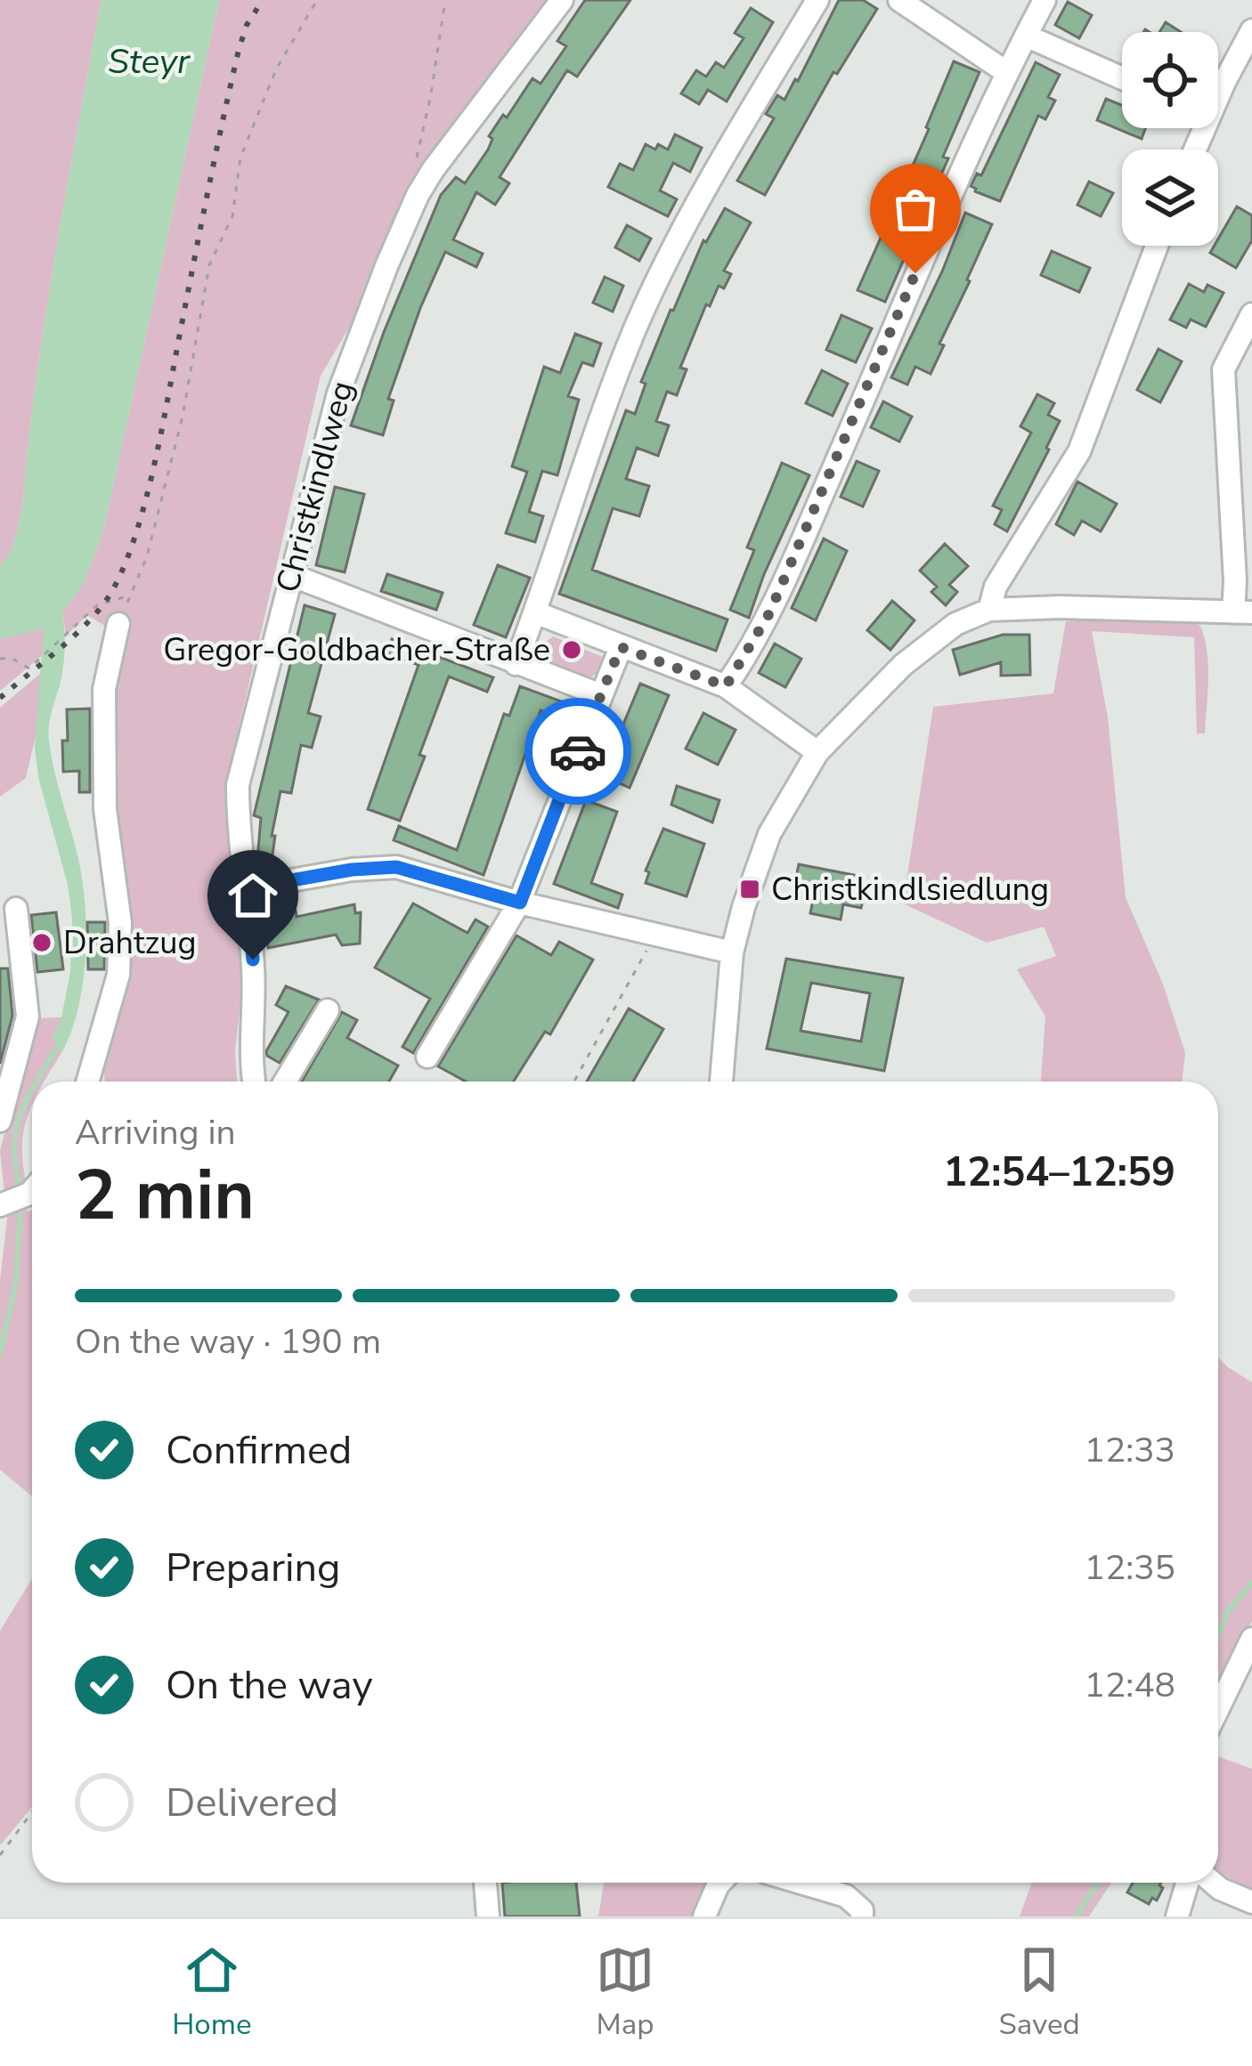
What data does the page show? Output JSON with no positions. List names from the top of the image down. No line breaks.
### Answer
{"streets":{"street":["Christkindlweg"]},"water":["Steyr"],"places":{"other":["Gregor-Goldbacher-Straße","Drahtzug"],"transit":["Christkindlsiedlung"]},"page":{"heading":["2 min","Arriving in","12:54–12:59"],"bar":"On the way · 190 m","list":[["Confirmed","12:33"],["Preparing","12:35"],["On the way","12:48"],"Delivered"],"tabs":["Home","Map","Saved"]}}
